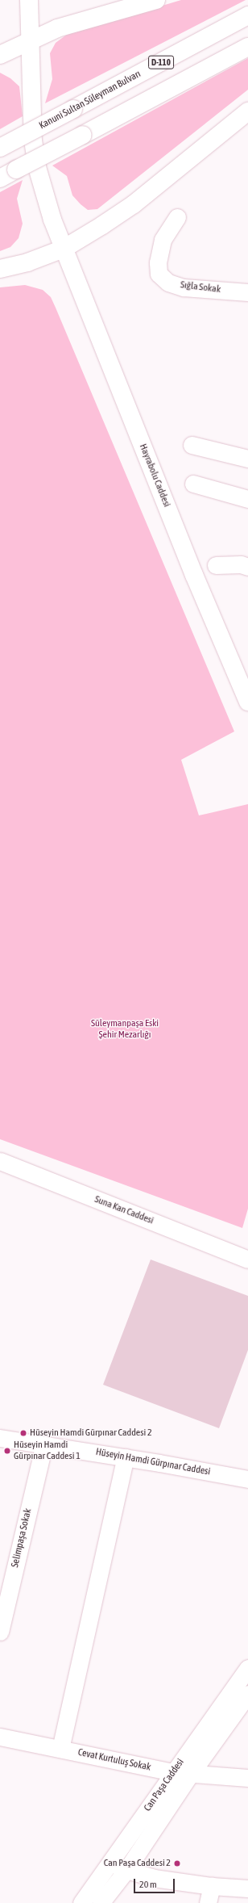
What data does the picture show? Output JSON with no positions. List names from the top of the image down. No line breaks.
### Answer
{"streets":{"main road":["D-110","Kanuni Sultan Süleyman Bulvarı","Hayrabolu Caddesi"],"street":["Sığla Sokak","Suna Kan Caddesi","Hüseyin Hamdi Gürpınar Caddesi","Selimpaşa Sokak","Cevat Kurtuluş Sokak","Can Paşa Caddesi"]},"crossings":[["Hüseyin Hamdi Gürpınar Caddesi","Selimpaşa Sokak"],["Cevat Kurtuluş Sokak","Can Paşa Caddesi"]],"parks":["Süleymanpaşa Eski Şehir Mezarlığı"],"places":["Hüseyin Hamdi Gürpınar Caddesi 2","Hüseyin Hamdi Gürpınar Caddesi 1","Can Paşa Caddesi 2"],"scale_bar":"20 m"}
